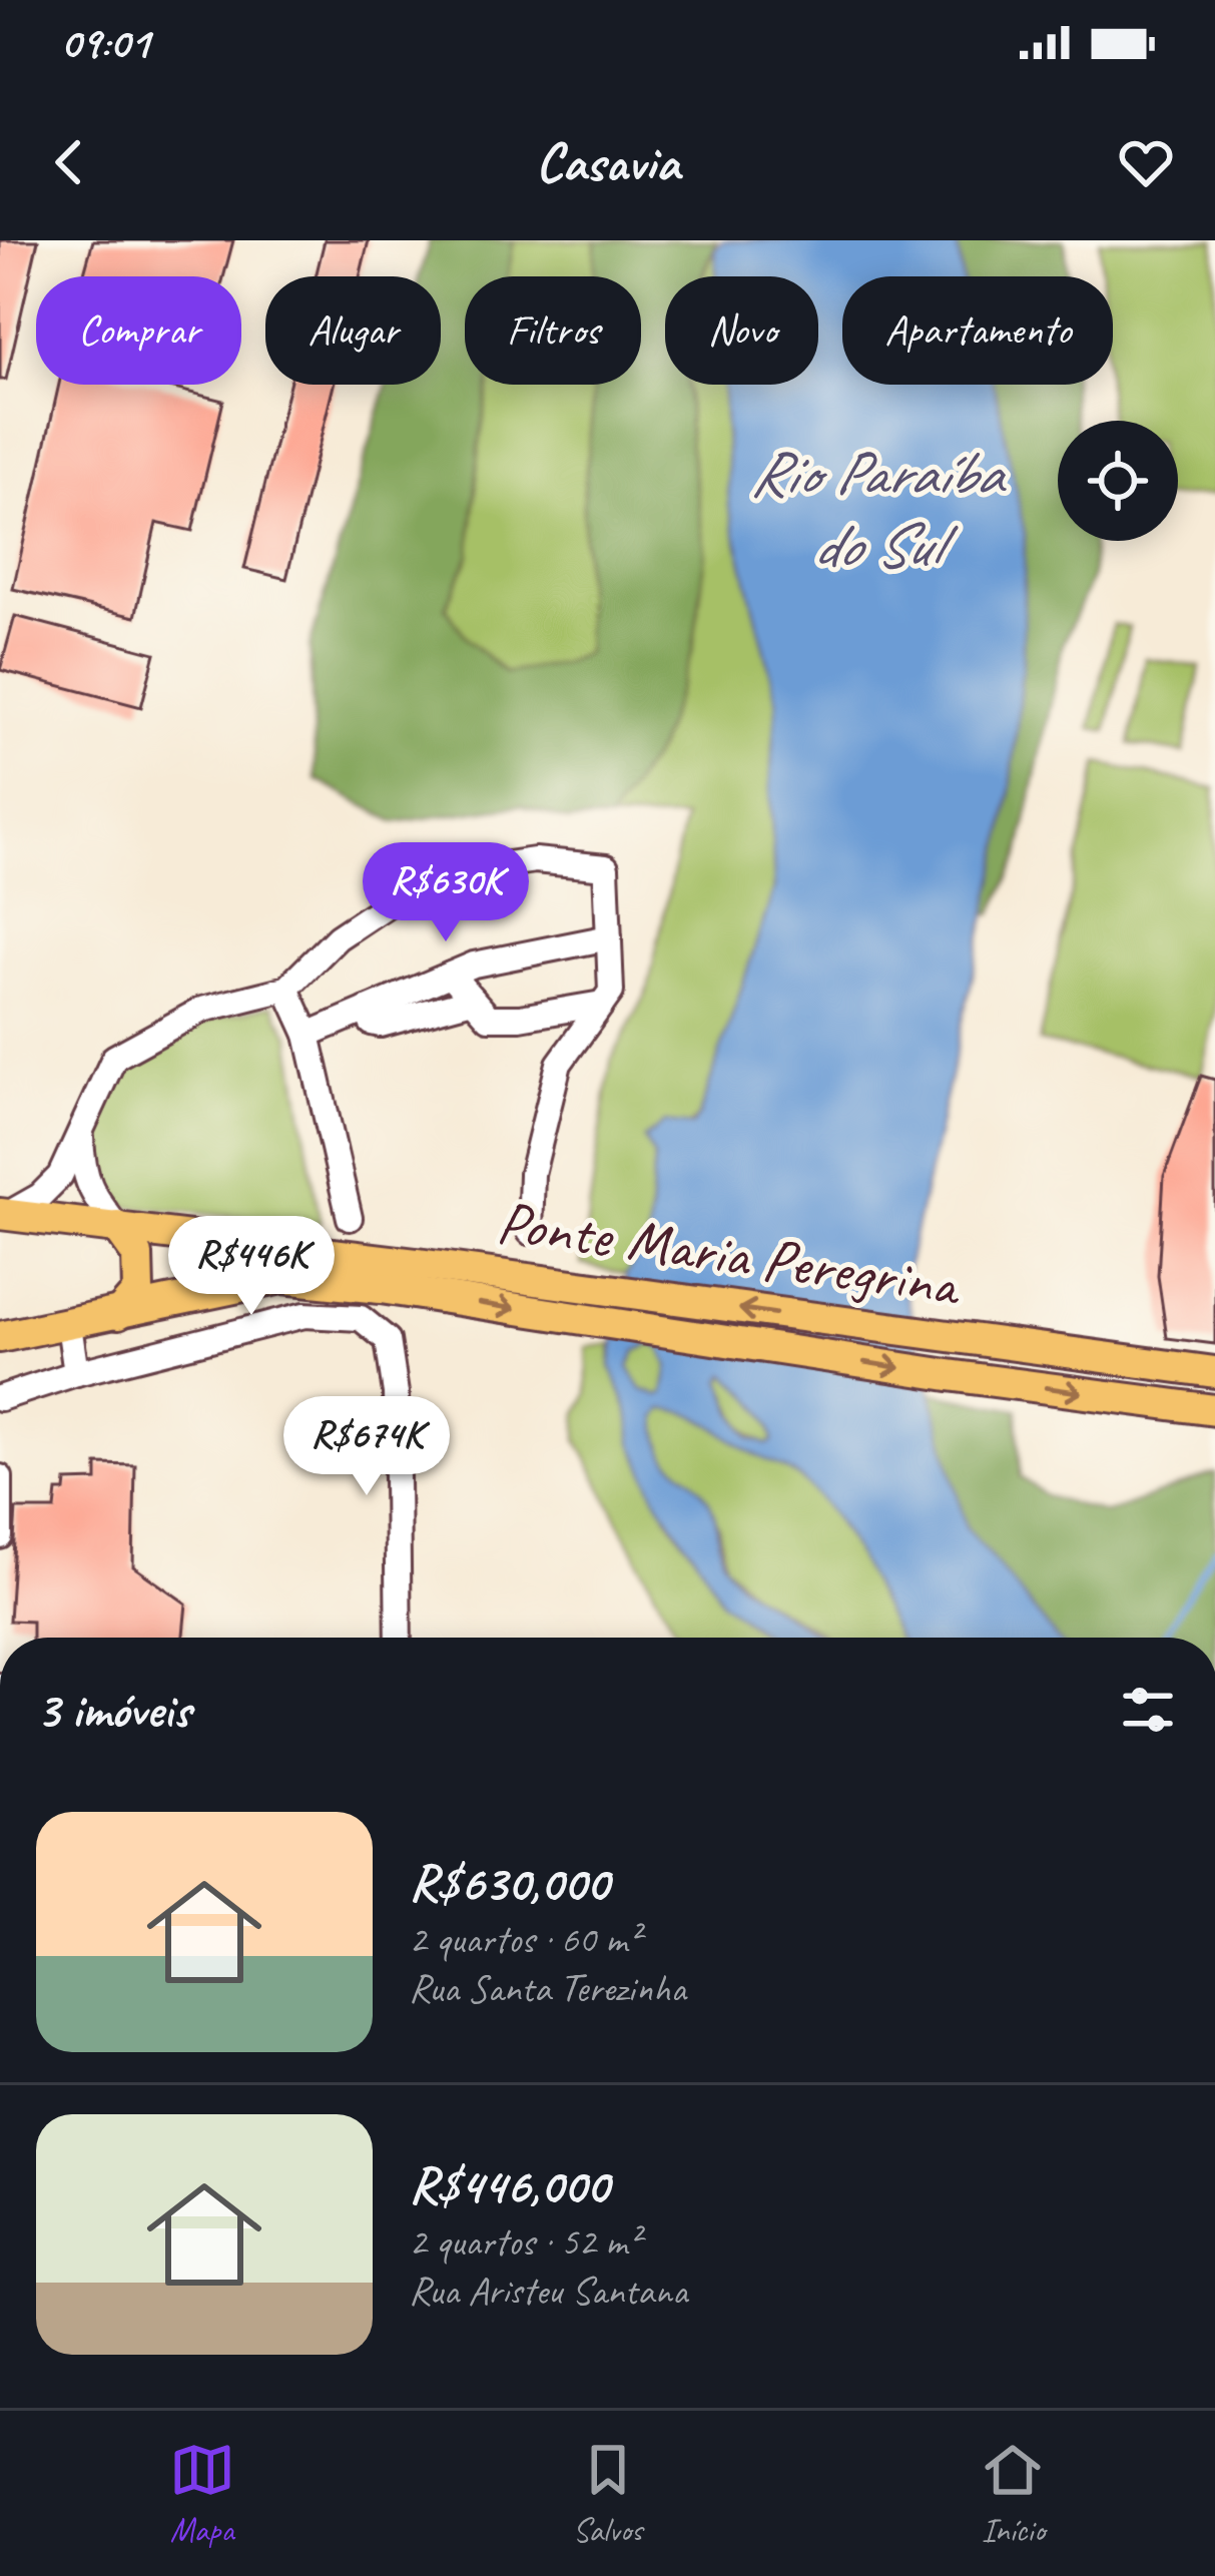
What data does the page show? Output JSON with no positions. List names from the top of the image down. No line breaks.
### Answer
{"streets":{"main road":["Ponte Maria Peregrina"]},"water":["Rio Paraíba do Sul"],"page":{"status":"09:01","header":"Casavia","chip":["Comprar","Alugar","Filtros","Novo","Apartamento"],"price":["R$630K","R$446K","R$674K"],"heading":"3 imóveis","list":[{"name":"R$630,000","note":"2 quartos · 60 m² · Rua Santa Terezinha"},{"name":"R$446,000","note":"2 quartos · 52 m² · Rua Aristeu Santana"}],"tabs":["Mapa","Salvos","Início"]}}
